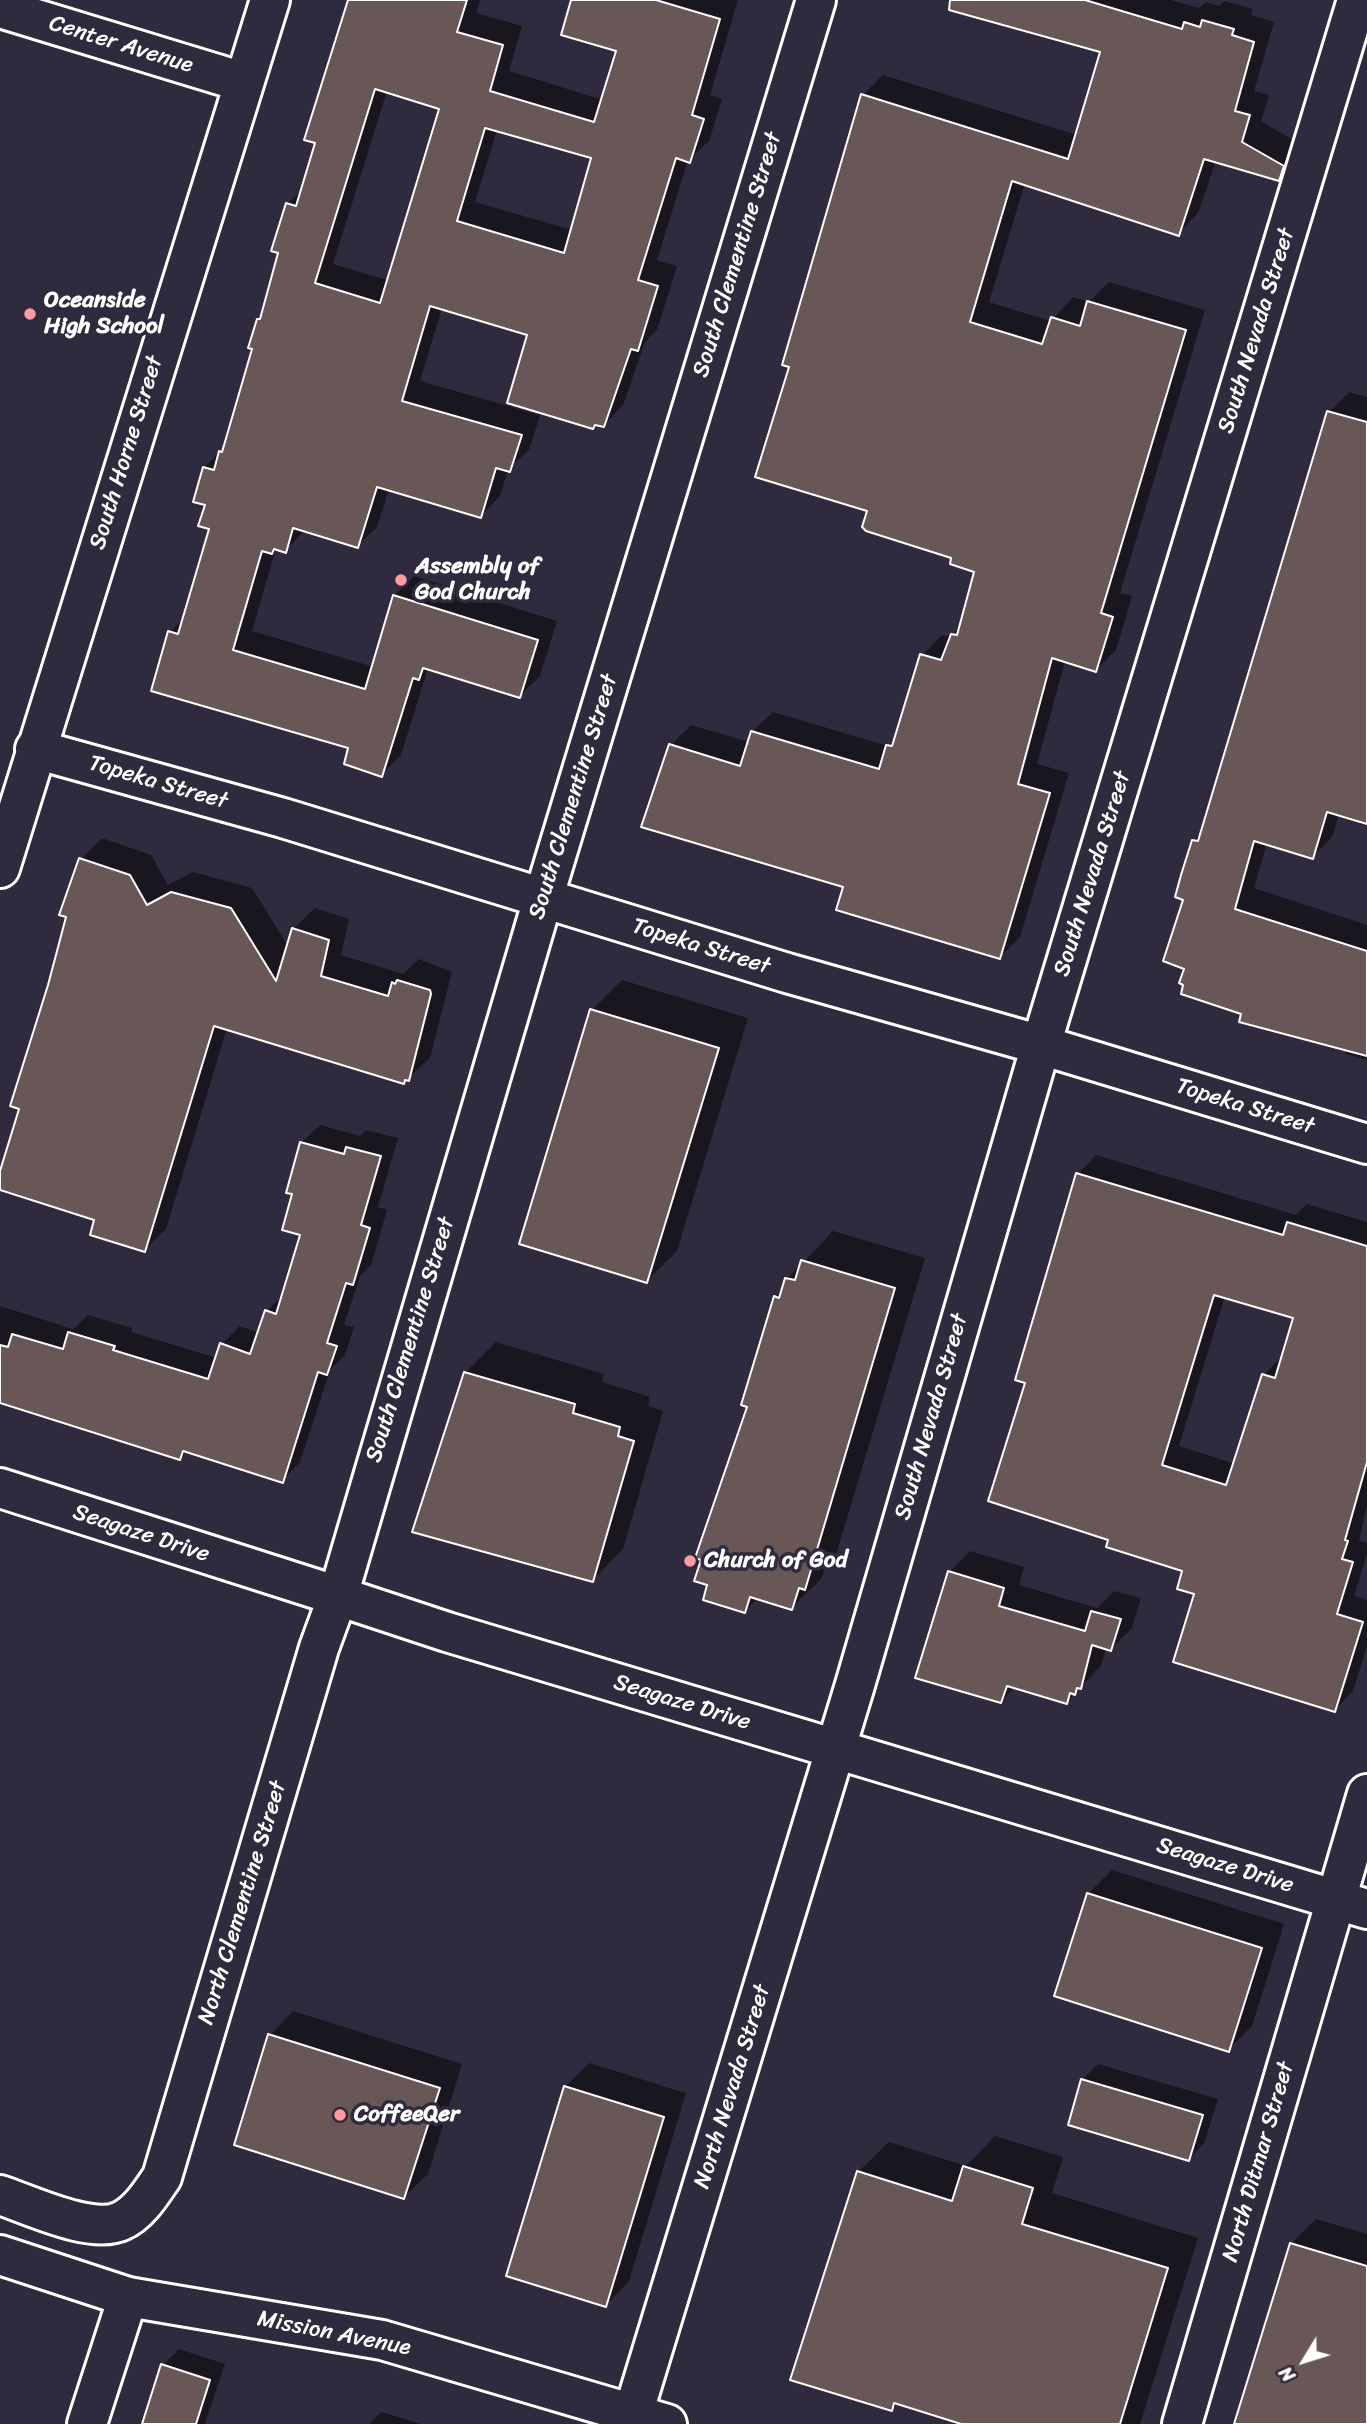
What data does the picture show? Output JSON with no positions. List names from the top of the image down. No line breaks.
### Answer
{"streets":{"street":["Center Avenue","South Clementine Street","South Nevada Street","South Horne Street","Topeka Street","Seagaze Drive","North Clementine Street","North Nevada Street","North Ditmar Street","Mission Avenue"]},"crossings":[["Center Avenue","South Horne Street"],["South Clementine Street","Topeka Street"],["South Clementine Street","Seagaze Drive"],["South Clementine Street","North Clementine Street"],["South Nevada Street","Topeka Street"],["South Nevada Street","Seagaze Drive"],["South Nevada Street","North Nevada Street"],["South Horne Street","Topeka Street"],["Seagaze Drive","North Clementine Street"],["Seagaze Drive","North Nevada Street"],["Seagaze Drive","North Ditmar Street"],["North Nevada Street","Mission Avenue"]],"places":["Oceanside High School","Assembly of God Church","Church of God","CoffeeQer"],"north":"bottom left"}
